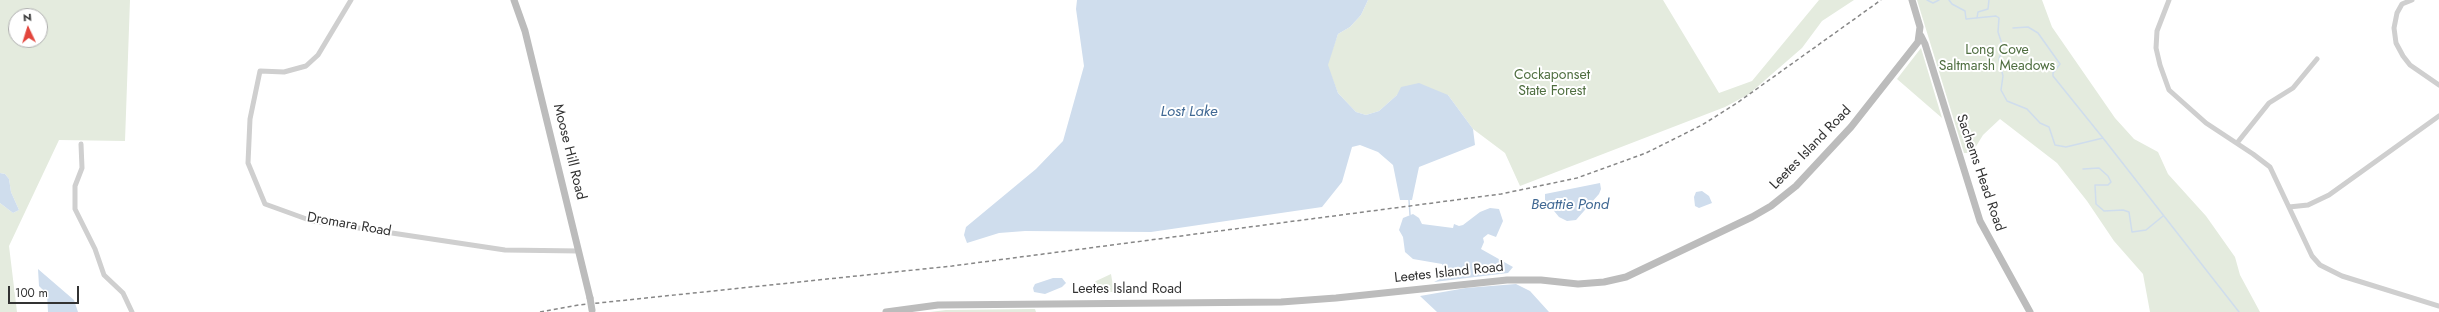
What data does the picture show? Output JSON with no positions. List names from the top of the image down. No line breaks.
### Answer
{"streets":{"main road":["Leetes Island Road","Moose Hill Road","Sachems Head Road"],"street":["Dromara Road"]},"crossings":[["Leetes Island Road","Sachems Head Road"],["Moose Hill Road","Dromara Road"]],"water":["Lost Lake","Beattie Pond"],"parks":["Long Cove Saltmarsh Meadows","Cockaponset State Forest"],"scale_bar":"100 m","north":"top"}
